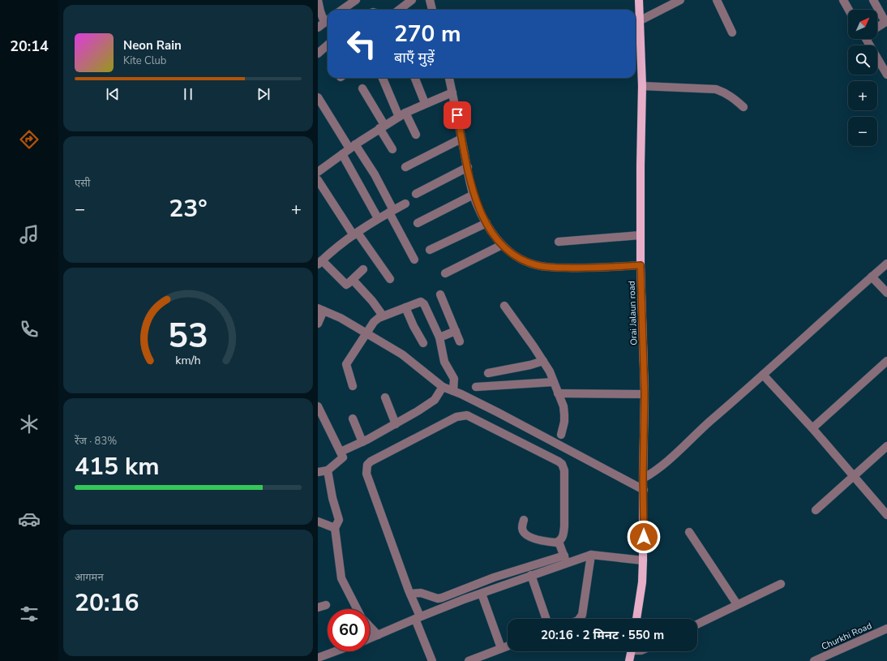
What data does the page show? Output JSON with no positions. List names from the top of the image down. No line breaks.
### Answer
{"streets":{"main road":["Orai Jalaun road"],"street":["Churkhi Road"]},"north":"top right","page":{"tabs":"20:14","map_buttons":["+","−"],"turn":["270 m","बाएँ मुड़ें"],"song":["Neon Rain","Kite Club"],"tile":["एसी",["रेंज · 83%","415 km"],["आगमन","20:16"]],"heat":["−","23°","+"],"limit":"60","trip":"20:16 · 2 मिनट · 550 m","gauge":["53","km/h"]}}
